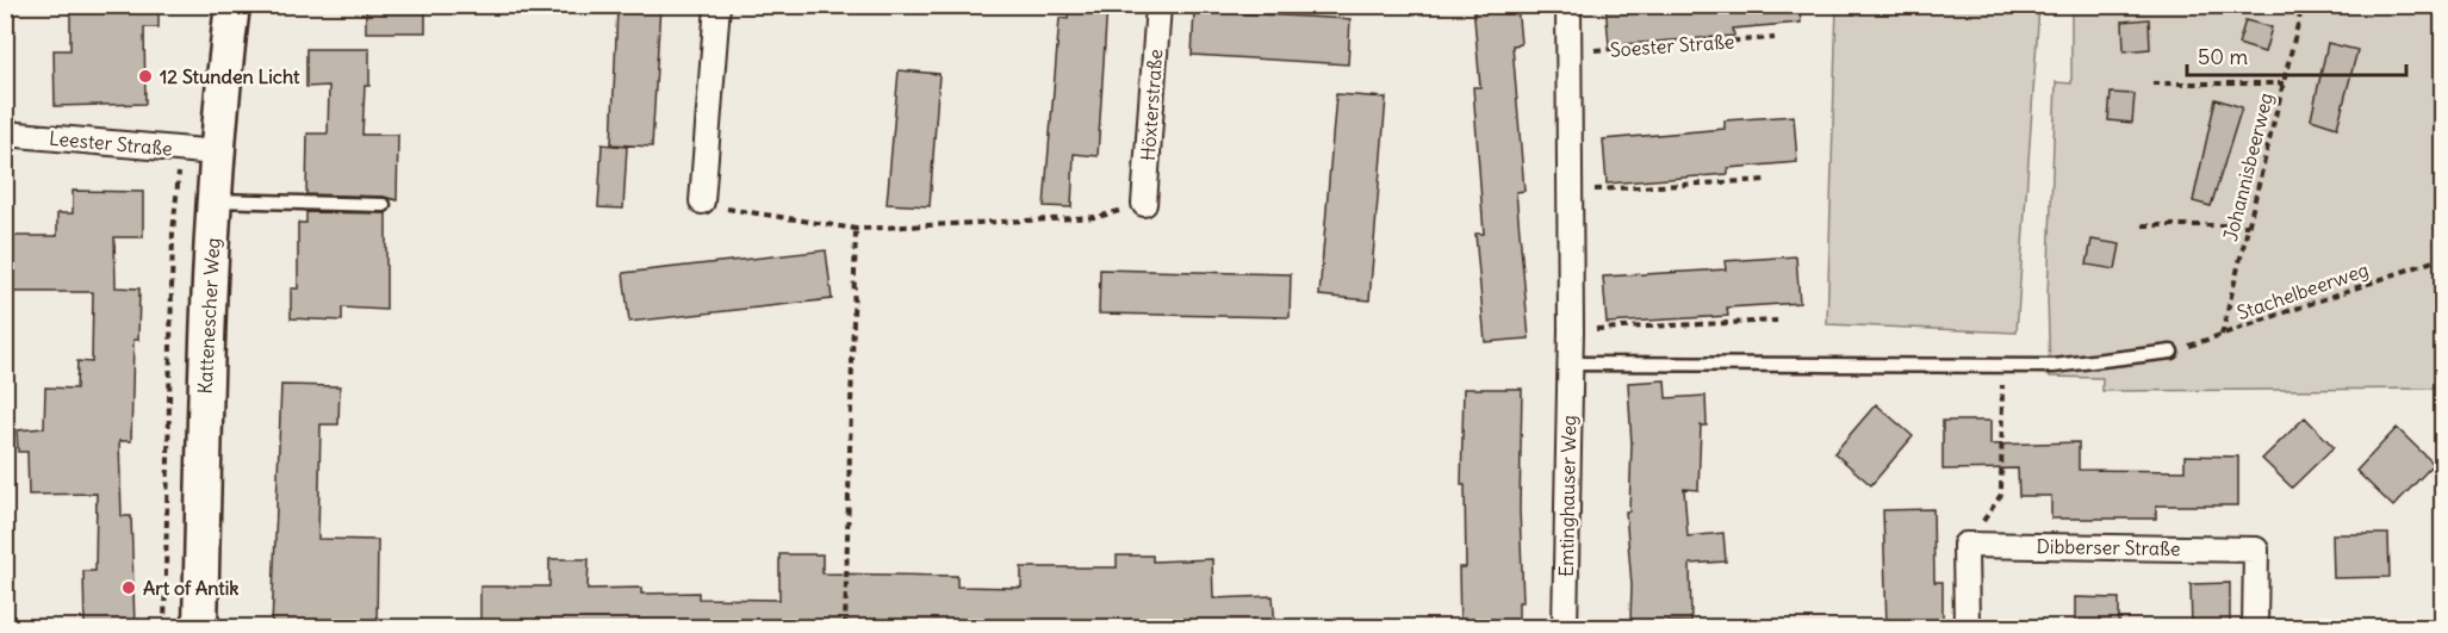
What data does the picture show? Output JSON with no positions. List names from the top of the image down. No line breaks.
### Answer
{"streets":{"street":["Höxterstraße","Leester Straße","Kattenescher Weg","Emtinghauser Weg","Dibberser Straße"],"path":["Soester Straße","Johannisbeerweg","Stachelbeerweg"]},"crossings":[["Leester Straße","Kattenescher Weg"],["Johannisbeerweg","Stachelbeerweg"]],"places":["12 Stunden Licht","Art of Antik"],"scale_bar":"50 m"}
